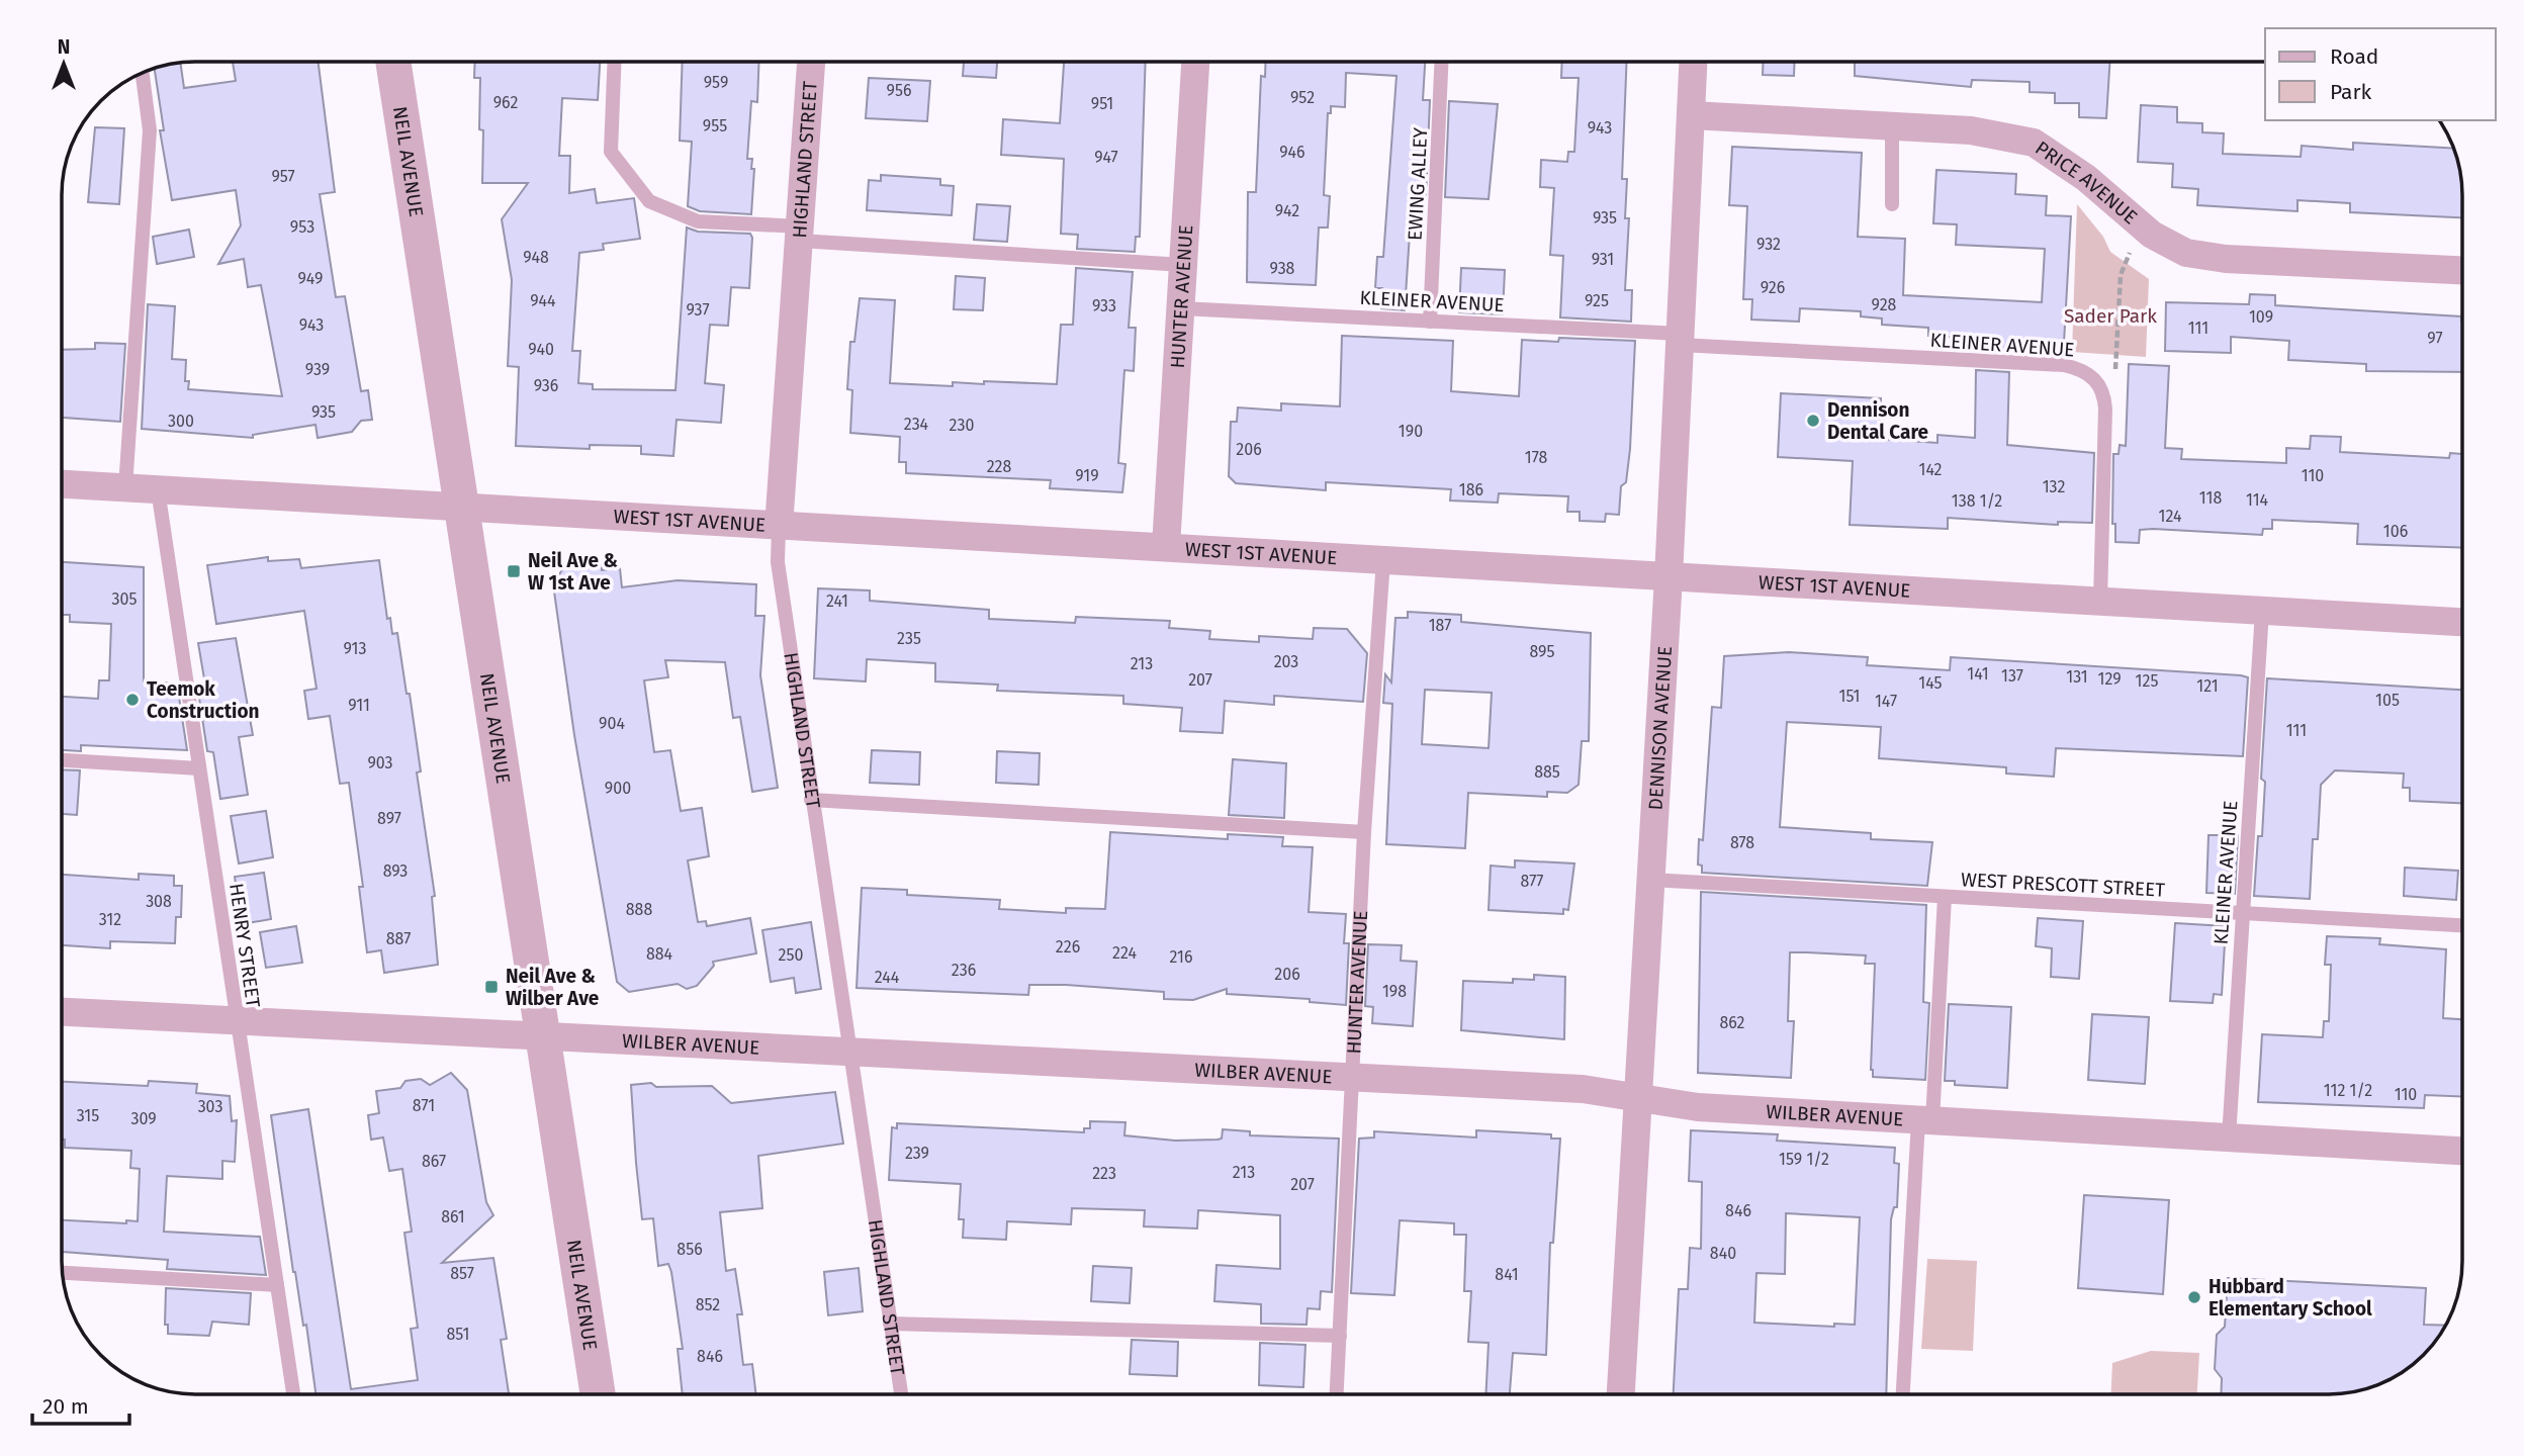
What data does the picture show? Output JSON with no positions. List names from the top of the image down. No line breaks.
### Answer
{"streets":{"street":["HIGHLAND STREET","NEIL AVENUE","PRICE AVENUE","HUNTER AVENUE","WEST 1ST AVENUE","DENNISON AVENUE","WILBER AVENUE"],"lane":["EWING ALLEY","KLEINER AVENUE","WEST PRESCOTT STREET","HENRY STREET"]},"crossings":[["HIGHLAND STREET","WEST 1ST AVENUE"],["HIGHLAND STREET","WILBER AVENUE"],["NEIL AVENUE","WEST 1ST AVENUE"],["NEIL AVENUE","WILBER AVENUE"],["EWING ALLEY","KLEINER AVENUE"],["PRICE AVENUE","DENNISON AVENUE"],["HUNTER AVENUE","KLEINER AVENUE"],["HUNTER AVENUE","WEST 1ST AVENUE"],["HUNTER AVENUE","WILBER AVENUE"],["KLEINER AVENUE","WEST 1ST AVENUE"],["KLEINER AVENUE","DENNISON AVENUE"],["KLEINER AVENUE","WEST PRESCOTT STREET"],["KLEINER AVENUE","WILBER AVENUE"],["WEST 1ST AVENUE","DENNISON AVENUE"],["WEST 1ST AVENUE","HENRY STREET"],["DENNISON AVENUE","WEST PRESCOTT STREET"],["DENNISON AVENUE","WILBER AVENUE"],["HENRY STREET","WILBER AVENUE"]],"parks":["Sader Park"],"places":{"other":["Dennison Dental Care","Teemok Construction","Hubbard Elementary School"],"transit":["Neil Ave & W 1st Ave","Neil Ave & Wilber Ave"]},"house_numbers":["959","956","952","962","951","955","943","946","947","957","942","935","953","932","948","931","938","949","926","944","925","928","933","937","109","943","111","97","940","939","936","935","300","234","230","190","206","178","228","142","919","110","132","186","118","114","138 1/2","124","106","305","241","187","235","913","895","203","213","141","137","131","129","207","125","145","121","151","105","147","911","904","111","903","885","900","897","878","893","877","308","888","312","887","226","224","884","250","216","236","206","244","198","862","112 1/2","110","871","303","315","309","239","159 1/2","867","213","223","207","846","861","856","840","857","841","852","851","846"],"legend":["Road","Park"],"scale_bar":"20 m","north":"top"}
